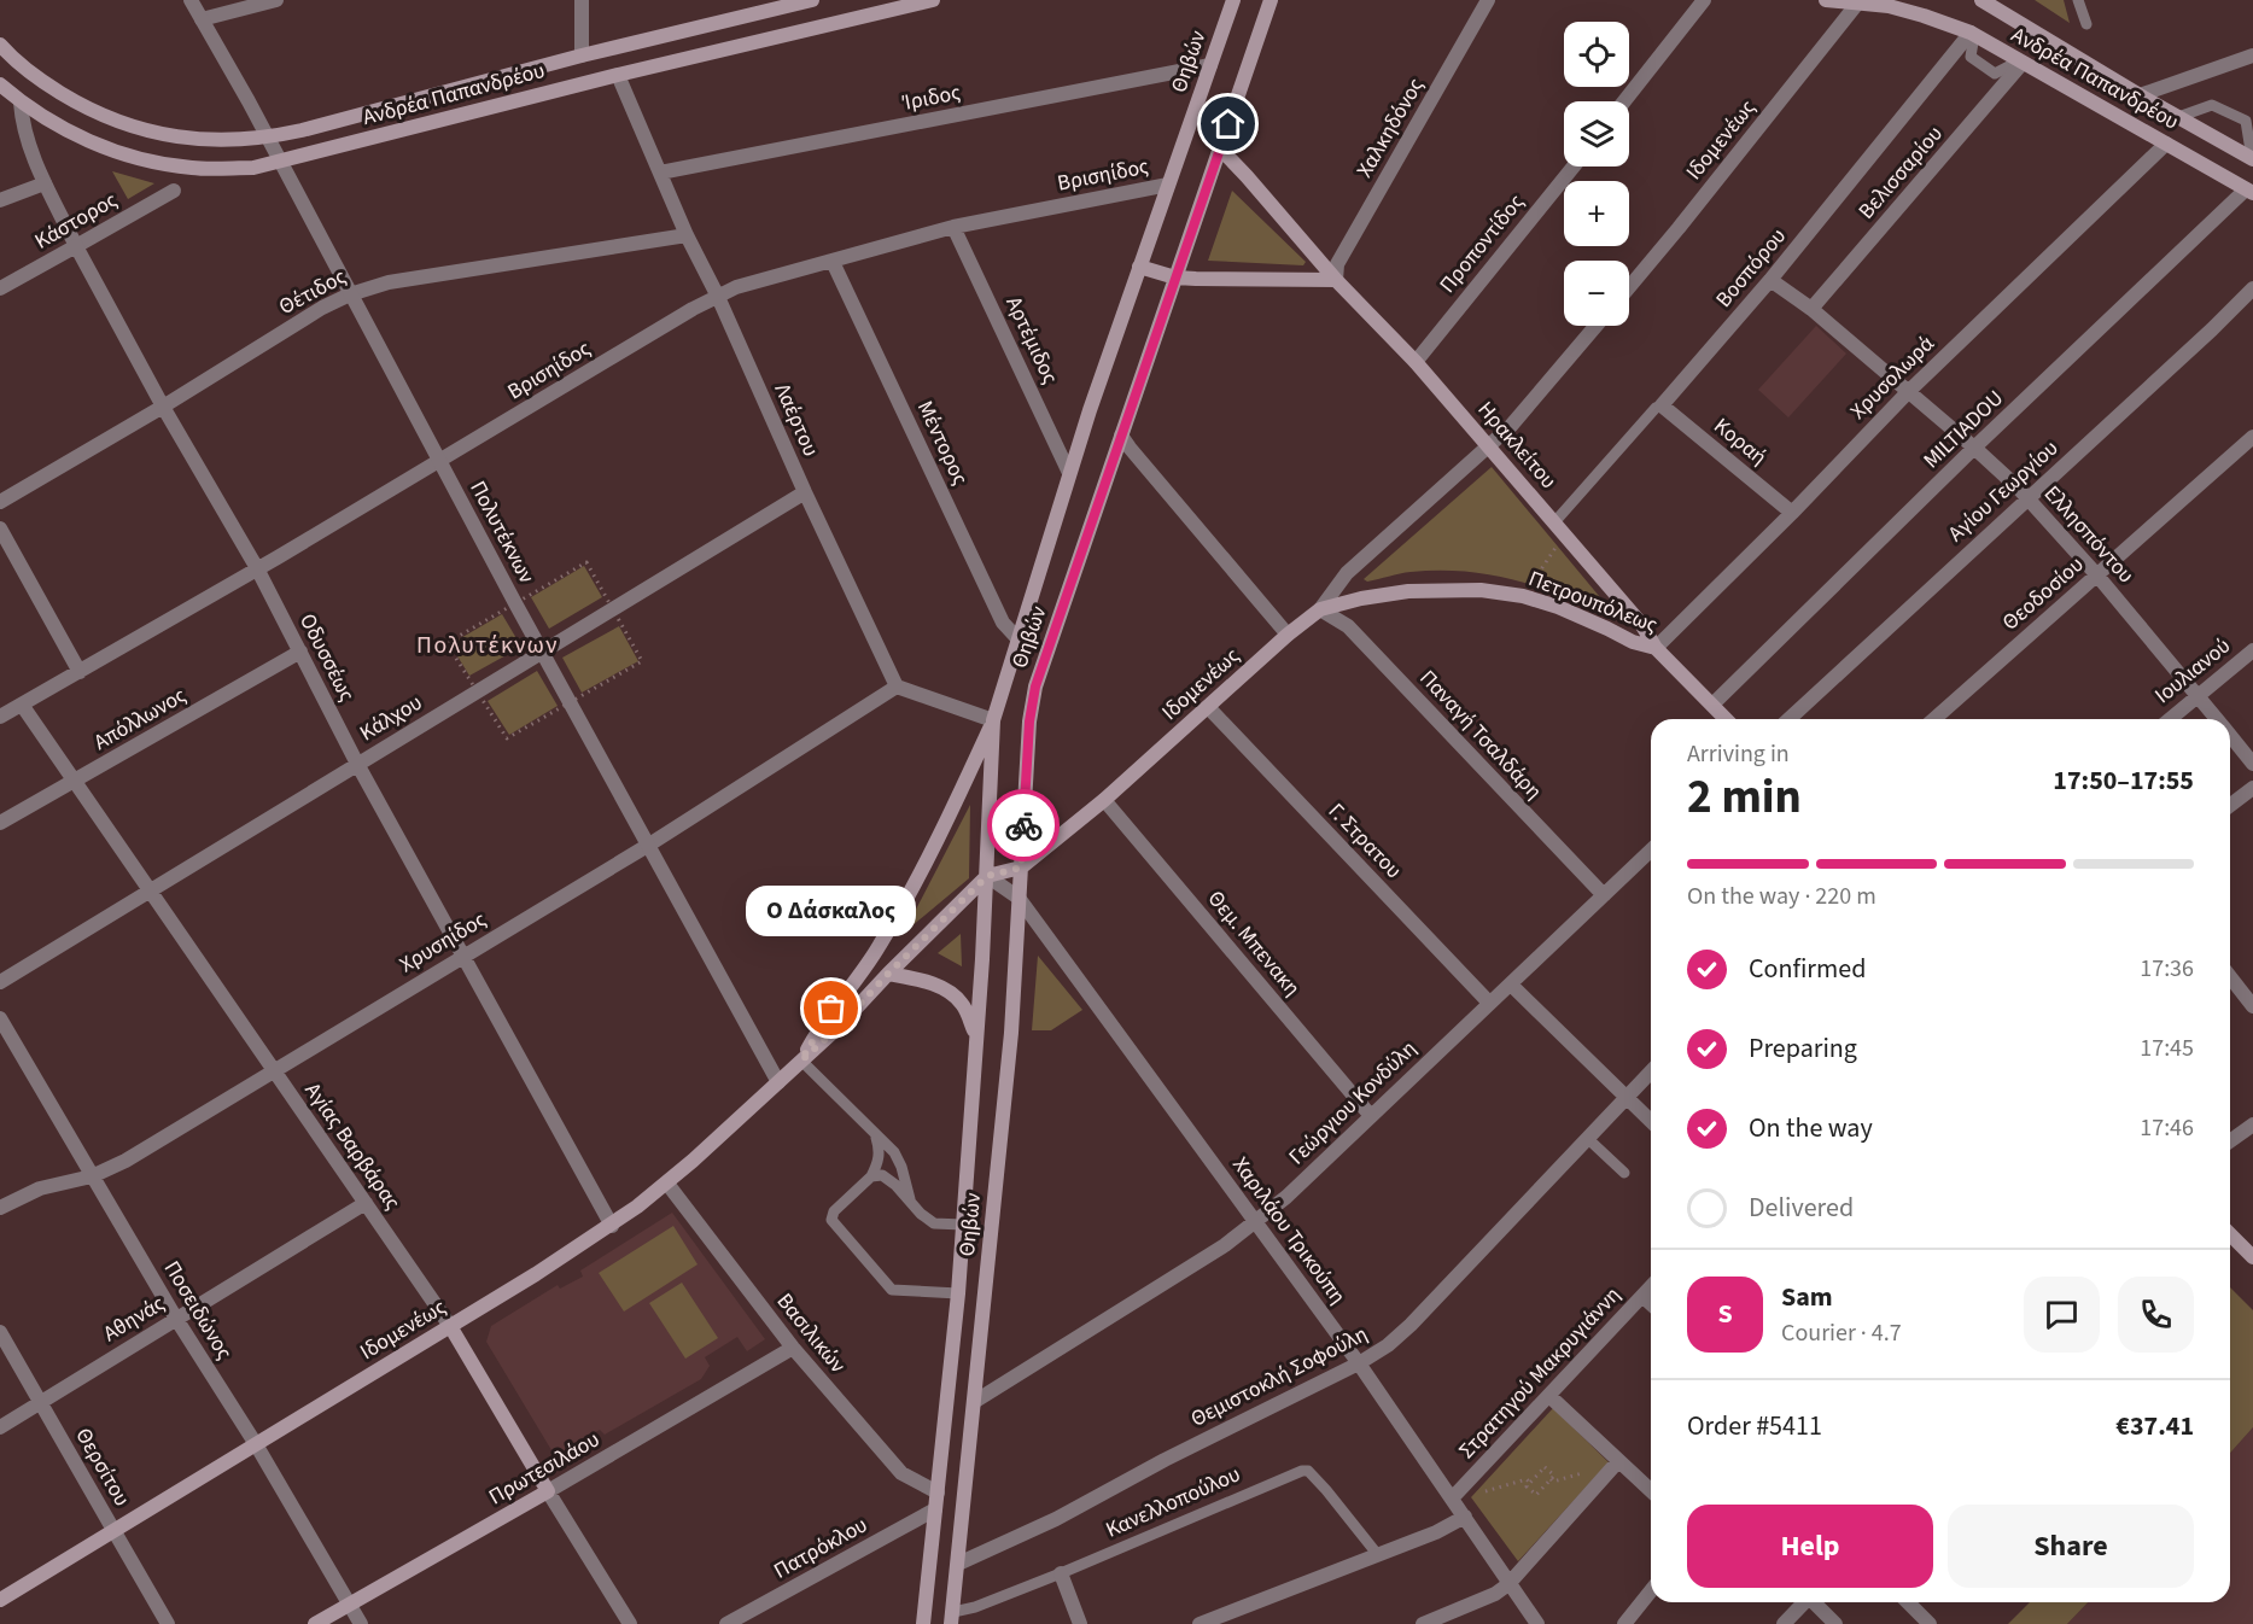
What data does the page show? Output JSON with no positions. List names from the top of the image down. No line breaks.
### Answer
{"streets":{"main road":["Θηβών","Ανδρέα Παπανδρέου","Ιδομενέως","Ηρακλείτου","Πετρουπόλεως","Αγίας Βαρβάρας","Πρωτεσιλάου"],"street":["Ίριδος","Χαλκηδόνος","Βελισσαρίου","Βρισηίδος","Κάστορος","Προποντίδος","Βοσπόρου","Θέτιδος","Αρτέμιδος","Χρυσολωρά","Λαέρτου","MILTIADOU","Κοραή","Μέντορος","Αγίου Γεωργίου","Πολυτέκνων","Ελλησπόντου","Θεοδοσίου","Οδυσσέως","Ιουλιανού","Κάλχου","Απόλλωνος","Παναγή Τσαλδάρη","Γ. Στρατου","Χρυσηίδος","Θεμ. Μπενακη","Γεώργιου Κονδύλη","Χαριλάου Τρικούπη","Ποσειδώνος","Αθηνάς","Βασιλικών","Στρατηγού Μακρυγιάννη","Θεμιστοκλή Σοφούλη","Θερσίτου","Πατρόκλου"],"lane":["Κανελλοπούλου"]},"crossings":[["Θηβών","Ίριδος"],["Θηβών","Ιδομενέως"],["Θηβών","Βρισηίδος"],["Θηβών","Αρτέμιδος"],["Θηβών","Μέντορος"],["Θηβών","Ηρακλείτου"],["Θηβών","Γεώργιου Κονδύλη"],["Θηβών","Χαριλάου Τρικούπη"],["Θηβών","Βασιλικών"],["Θηβών","Θεμιστοκλή Σοφούλη"],["Θηβών","Κανελλοπούλου"],["Θηβών","Πατρόκλου"],["Ανδρέα Παπανδρέου","Ιδομενέως"],["Ανδρέα Παπανδρέου","Βελισσαρίου"],["Ανδρέα Παπανδρέου","Βοσπόρου"],["Ανδρέα Παπανδρέου","Χρυσολωρά"],["Ανδρέα Παπανδρέου","Λαέρτου"],["Ανδρέα Παπανδρέου","MILTIADOU"],["Ανδρέα Παπανδρέου","Πολυτέκνων"],["Ανδρέα Παπανδρέου","Οδυσσέως"],["Ίριδος","Λαέρτου"],["Χαλκηδόνος","Ηρακλείτου"],["Ιδομενέως","Ηρακλείτου"],["Ιδομενέως","Πολυτέκνων"],["Ιδομενέως","Πετρουπόλεως"],["Ιδομενέως","Οδυσσέως"],["Ιδομενέως","Παναγή Τσαλδάρη"],["Ιδομενέως","Γ. Στρατου"],["Ιδομενέως","Θεμ. Μπενακη"],["Ιδομενέως","Αγίας Βαρβάρας"],["Ιδομενέως","Χαριλάου Τρικούπη"],["Ιδομενέως","Ποσειδώνος"],["Ιδομενέως","Βασιλικών"],["Ιδομενέως","Θερσίτου"],["Βελισσαρίου","Ελλησπόντου"],["Βρισηίδος","Αρτέμιδος"],["Βρισηίδος","Λαέρτου"],["Βρισηίδος","Μέντορος"],["Βρισηίδος","Πολυτέκνων"],["Βρισηίδος","Οδυσσέως"],["Βρισηίδος","Αγίας Βαρβάρας"],["Κάστορος","Οδυσσέως"],["Προποντίδος","Ηρακλείτου"],["Βοσπόρου","Κοραή"],["Βοσπόρου","Ηρακλείτου"],["Βοσπόρου","Ελλησπόντου"],["Θέτιδος","Λαέρτου"],["Θέτιδος","Πολυτέκνων"],["Θέτιδος","Οδυσσέως"],["Χρυσολωρά","Κοραή"],["Χρυσολωρά","Ηρακλείτου"],["Χρυσολωρά","Ελλησπόντου"],["Χρυσολωρά","Πετρουπόλεως"],["Λαέρτου","Κάλχου"],["Λαέρτου","Χρυσηίδος"],["MILTIADOU","Ελλησπόντου"],["MILTIADOU","Πετρουπόλεως"],["Ηρακλείτου","Πετρουπόλεως"],["Αγίου Γεωργίου","Ελλησπόντου"],["Πολυτέκνων","Κάλχου"],["Πολυτέκνων","Χρυσηίδος"],["Ελλησπόντου","Θεοδοσίου"],["Ελλησπόντου","Ιουλιανού"],["Πετρουπόλεως","Παναγή Τσαλδάρη"],["Οδυσσέως","Κάλχου"],["Οδυσσέως","Απόλλωνος"],["Οδυσσέως","Χρυσηίδος"],["Κάλχου","Αγίας Βαρβάρας"],["Απόλλωνος","Αγίας Βαρβάρας"],["Παναγή Τσαλδάρη","Γεώργιου Κονδύλη"],["Γ. Στρατου","Γεώργιου Κονδύλη"],["Χρυσηίδος","Αγίας Βαρβάρας"],["Χρυσηίδος","Ποσειδώνος"],["Θεμ. Μπενακη","Γεώργιου Κονδύλη"],["Γεώργιου Κονδύλη","Χαριλάου Τρικούπη"],["Αγίας Βαρβάρας","Αθηνάς"],["Αγίας Βαρβάρας","Πρωτεσιλάου"],["Χαριλάου Τρικούπη","Στρατηγού Μακρυγιάννη"],["Χαριλάου Τρικούπη","Θεμιστοκλή Σοφούλη"],["Ποσειδώνος","Αθηνάς"],["Ποσειδώνος","Πρωτεσιλάου"],["Αθηνάς","Θερσίτου"],["Βασιλικών","Πρωτεσιλάου"]],"districts":["Πολυτέκνων"],"places":["Ο Δάσκαλος"],"page":{"map_buttons":["+","−"],"heading":["2 min","Arriving in","17:50–17:55"],"panel":["Sam","Courier · 4.7","Order #5411","€37.41"],"bar":"On the way · 220 m","bubble":"Ο Δάσκαλος","list":[["Confirmed","17:36"],["Preparing","17:45"],["On the way","17:46"],"Delivered"],"round":"S","buttons":["Help","Share"]}}
